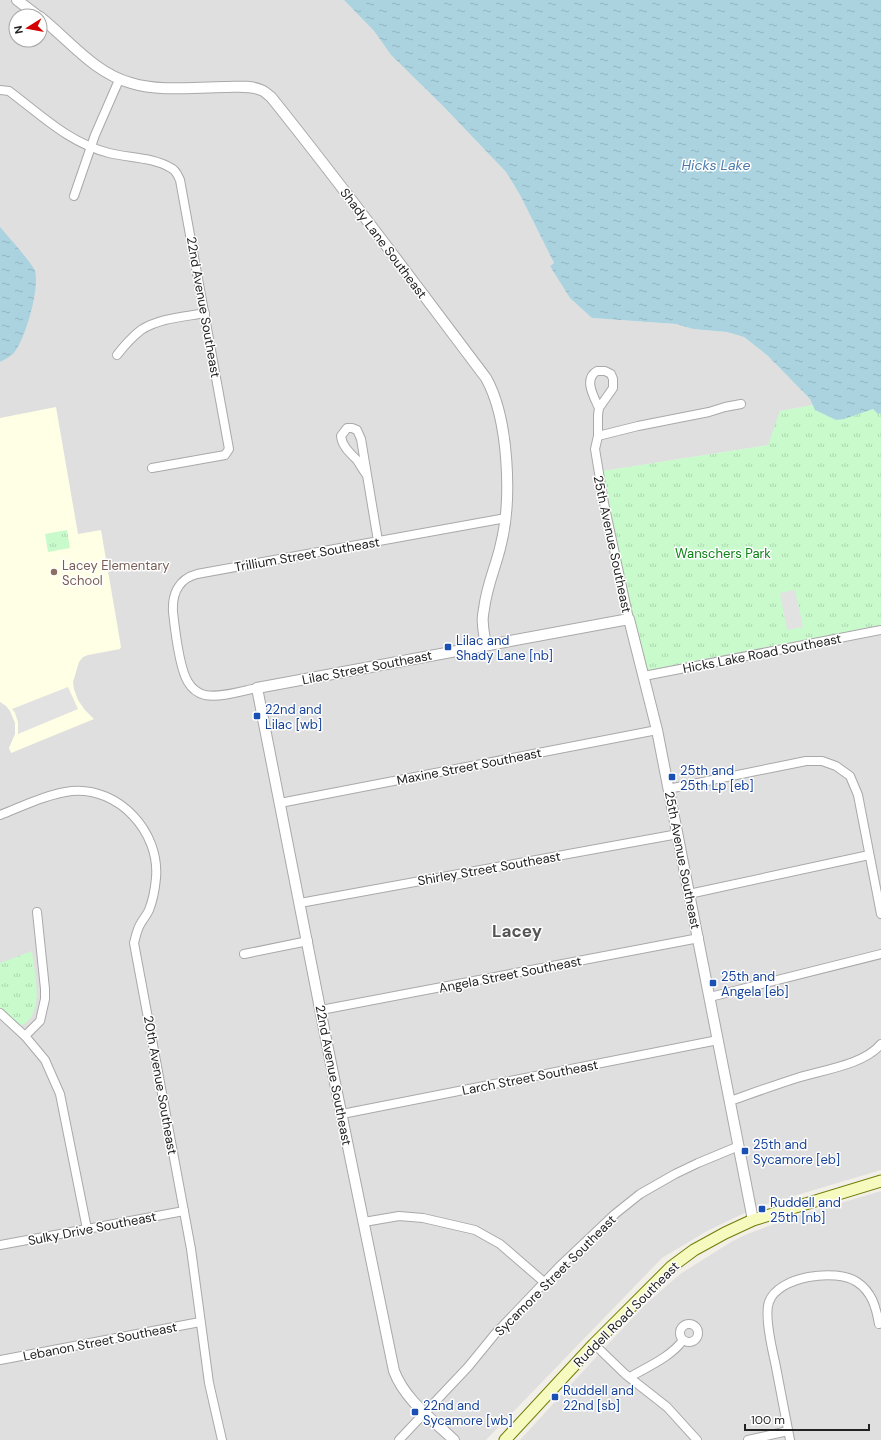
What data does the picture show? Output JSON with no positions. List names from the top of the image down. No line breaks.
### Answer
{"streets":{"main road":["Ruddell Road Southeast"],"street":["Shady Lane Southeast","22nd Avenue Southeast","25th Avenue Southeast","Trillium Street Southeast","Hicks Lake Road Southeast","Lilac Street Southeast","Maxine Street Southeast","Shirley Street Southeast","Angela Street Southeast","Larch Street Southeast","20th Avenue Southeast","Sulky Drive Southeast","Sycamore Street Southeast","Lebanon Street Southeast"]},"crossings":[["Shady Lane Southeast","Trillium Street Southeast"],["Shady Lane Southeast","Lilac Street Southeast"],["22nd Avenue Southeast","Lilac Street Southeast"],["22nd Avenue Southeast","Maxine Street Southeast"],["22nd Avenue Southeast","Shirley Street Southeast"],["22nd Avenue Southeast","Angela Street Southeast"],["22nd Avenue Southeast","Larch Street Southeast"],["22nd Avenue Southeast","Sycamore Street Southeast"],["25th Avenue Southeast","Hicks Lake Road Southeast"],["25th Avenue Southeast","Lilac Street Southeast"],["25th Avenue Southeast","Maxine Street Southeast"],["25th Avenue Southeast","Shirley Street Southeast"],["25th Avenue Southeast","Angela Street Southeast"],["25th Avenue Southeast","Larch Street Southeast"],["25th Avenue Southeast","Sycamore Street Southeast"],["25th Avenue Southeast","Ruddell Road Southeast"],["Trillium Street Southeast","Lilac Street Southeast"],["20th Avenue Southeast","Sulky Drive Southeast"],["20th Avenue Southeast","Lebanon Street Southeast"]],"districts":["Lacey"],"water":["Hicks Lake"],"parks":["Wanschers Park"],"places":{"other":["Lacey Elementary School"],"transit":["Lilac and Shady Lane [nb]","22nd and Lilac [wb]","25th and 25th Lp [eb]","25th and Angela [eb]","25th and Sycamore [eb]","Ruddell and 25th [nb]","Ruddell and 22nd [sb]","22nd and Sycamore [wb]"]},"scale_bar":"100 m","north":"left"}
